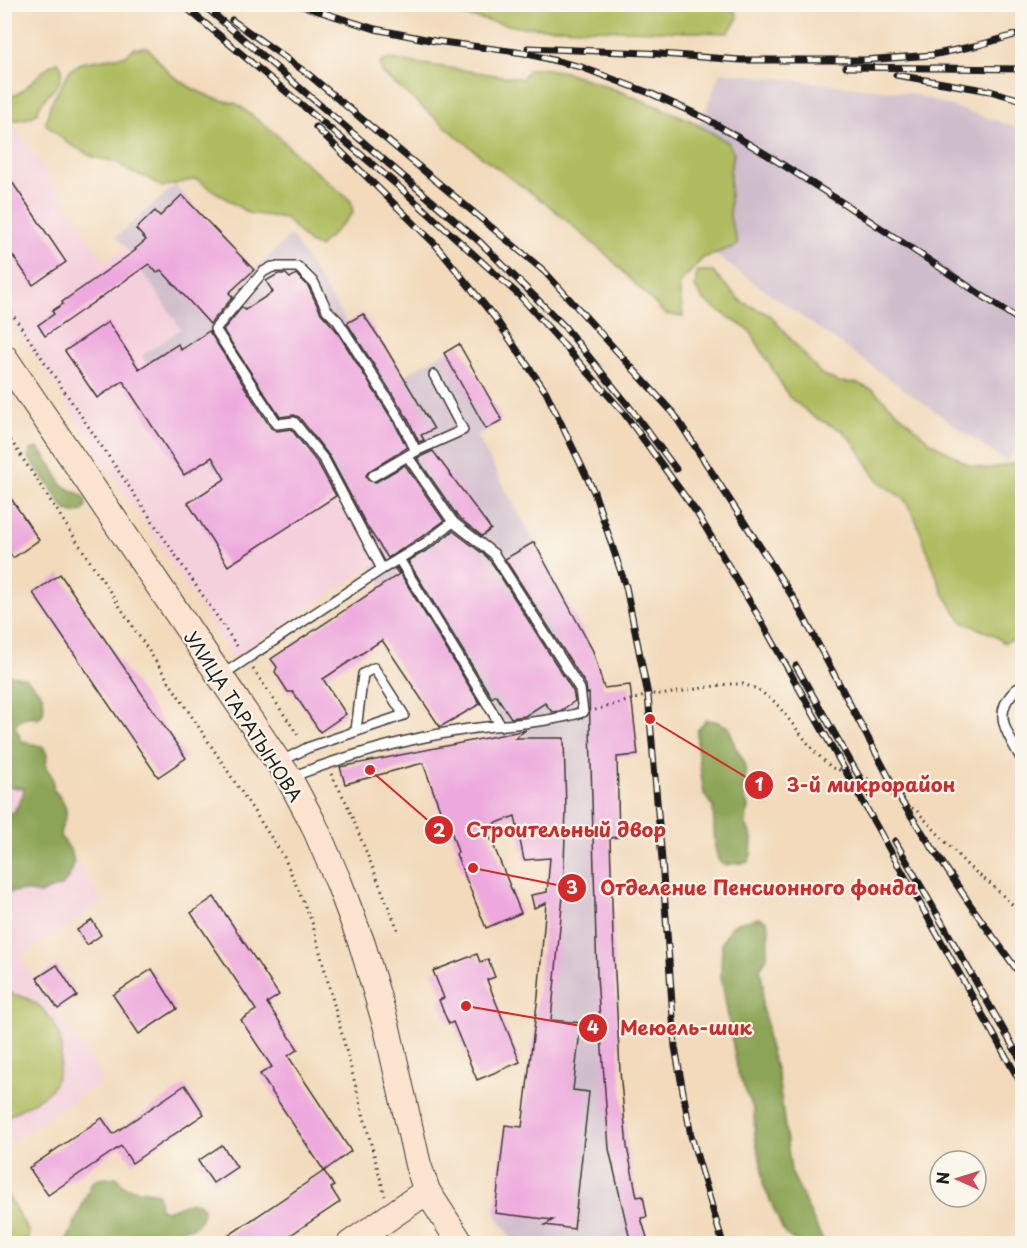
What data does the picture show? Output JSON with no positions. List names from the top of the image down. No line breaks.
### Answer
{"streets":{"street":["УЛИЦА ТАРАТЫНОВА"]},"places":["3-й микрорайон","Строительный двор","Отделение Пенсионного фонда","Меюель-шик"],"north":"left"}
